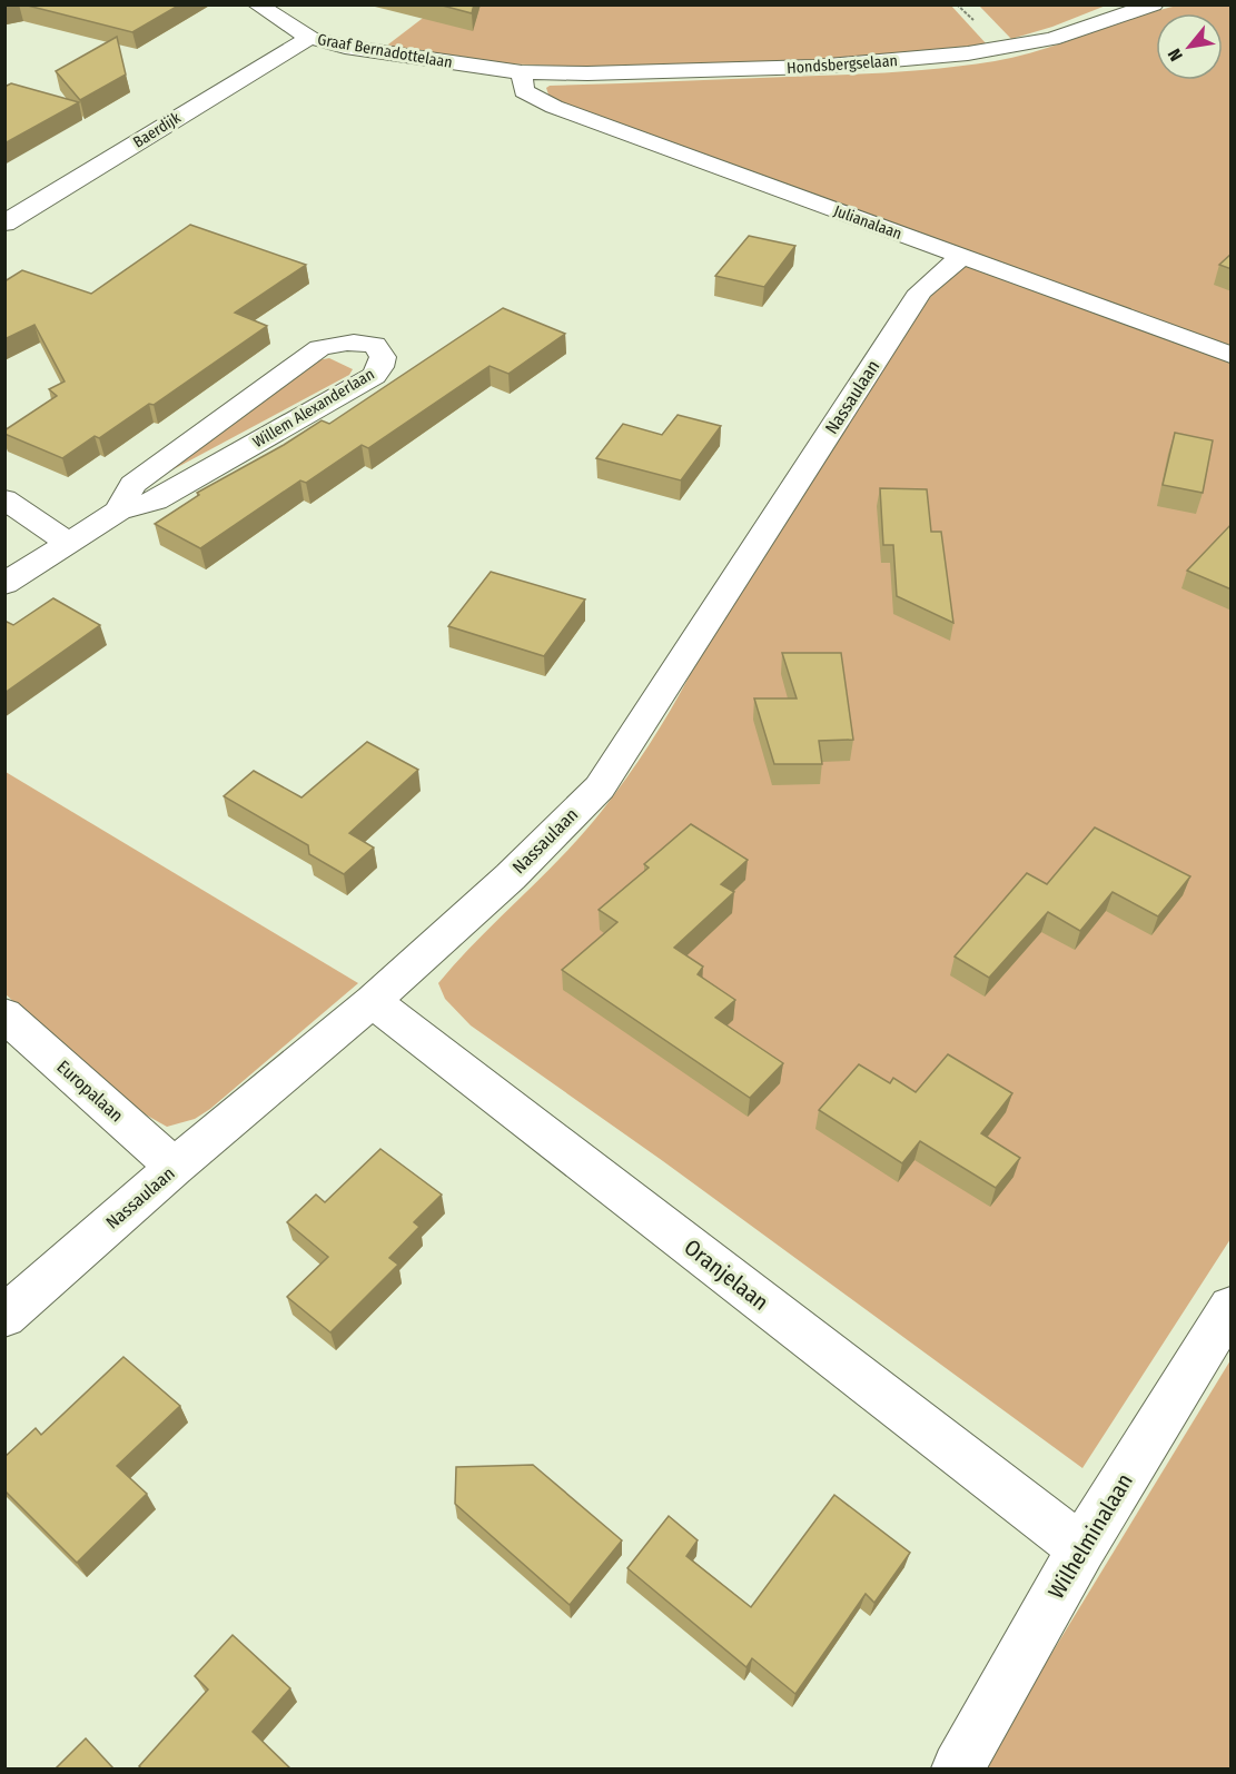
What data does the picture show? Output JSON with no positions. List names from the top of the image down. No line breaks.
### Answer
{"streets":{"street":["Graaf Bernadottelaan","Hondsbergselaan","Baerdijk","Julianalaan","Nassaulaan","Willem Alexanderlaan","Europalaan","Oranjelaan","Wilhelminalaan"]},"crossings":[["Graaf Bernadottelaan","Hondsbergselaan"],["Graaf Bernadottelaan","Baerdijk"],["Graaf Bernadottelaan","Julianalaan"],["Hondsbergselaan","Julianalaan"],["Julianalaan","Nassaulaan"],["Nassaulaan","Europalaan"],["Nassaulaan","Oranjelaan"],["Oranjelaan","Wilhelminalaan"]],"north":"bottom left"}
